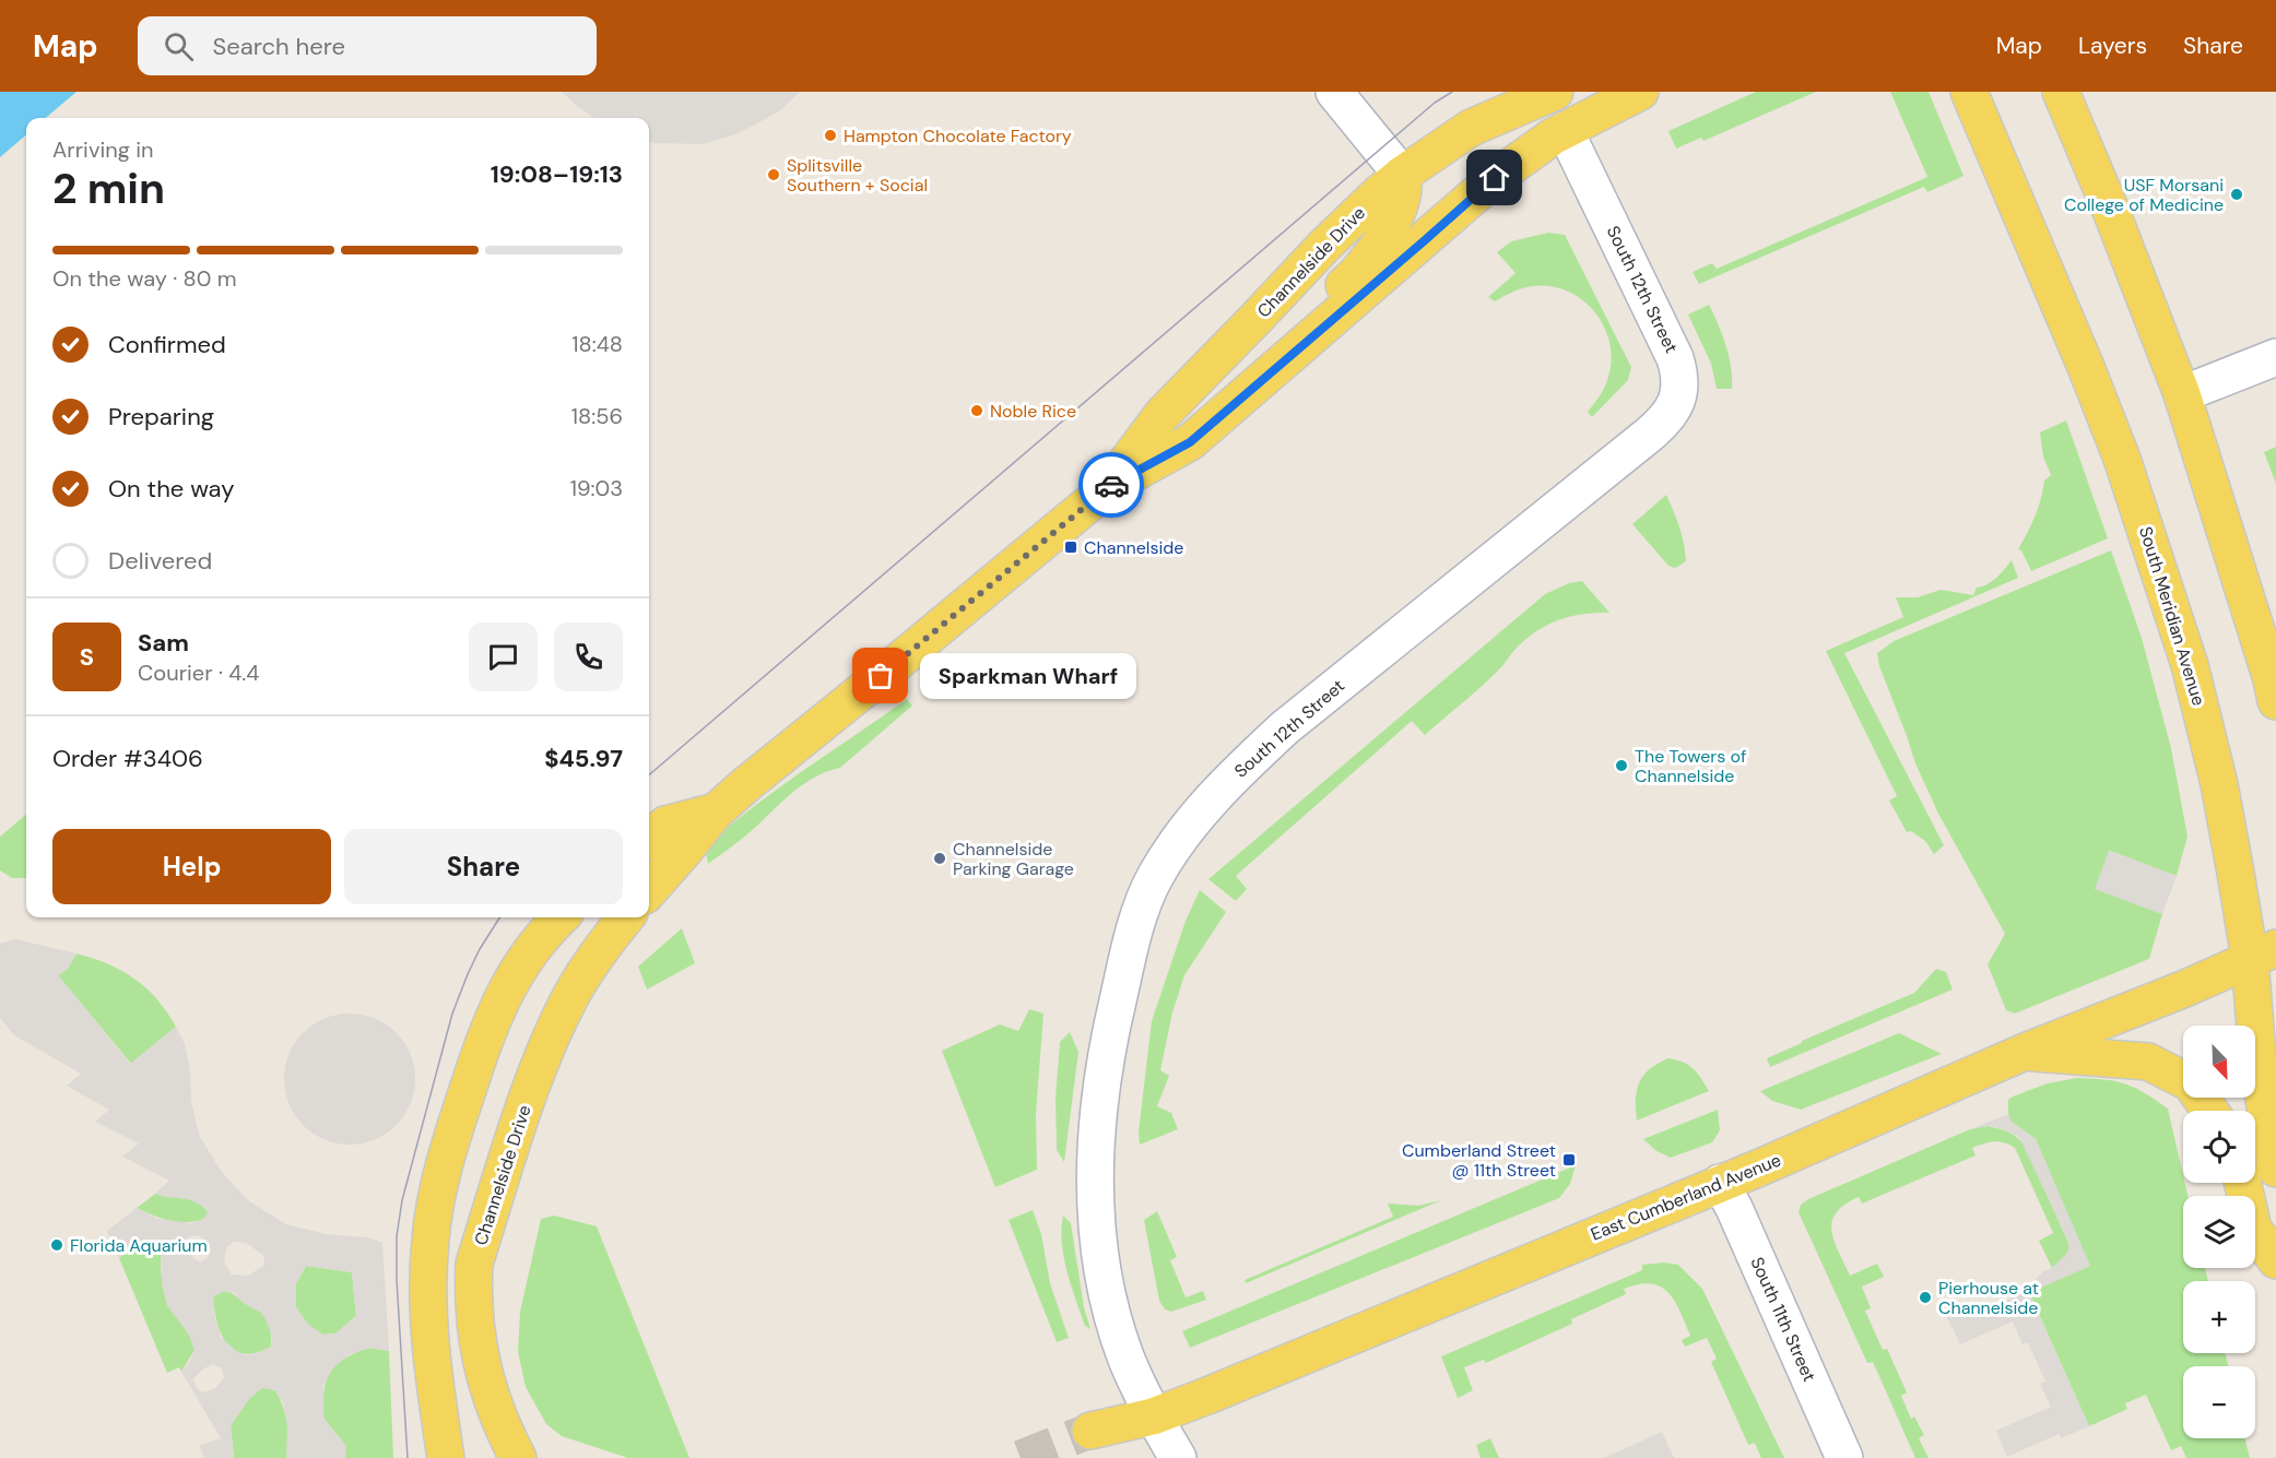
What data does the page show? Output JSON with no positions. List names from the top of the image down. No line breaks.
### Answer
{"streets":{"main road":["Channelside Drive","South Meridian Avenue","East Cumberland Avenue"],"street":["South 12th Street","South 11th Street"]},"crossings":[["Channelside Drive","South 12th Street"],["South 12th Street","East Cumberland Avenue"],["South Meridian Avenue","East Cumberland Avenue"],["East Cumberland Avenue","South 11th Street"]],"places":{"other":["Hampton Chocolate Factory","Splitsville Southern + Social","USF Morsani College of Medicine","Noble Rice","Sparkman Wharf","The Towers of Channelside","Channelside Parking Garage","Florida Aquarium","Pierhouse at Channelside"],"transit":["Channelside","Cumberland Street @ 11th Street"]},"north":"bottom right","page":{"header":"Map","search":"Search here","nav":["Map","Layers","Share"],"heading":["2 min","Arriving in","19:08–19:13"],"panel":["Sam","Courier · 4.4","Order #3406","$45.97"],"bar":"On the way · 80 m","list":[["Confirmed","18:48"],["Preparing","18:56"],["On the way","19:03"],"Delivered"],"round":"S","bubble":"Sparkman Wharf","buttons":["Help","Share"],"map_buttons":["+","−"]}}
